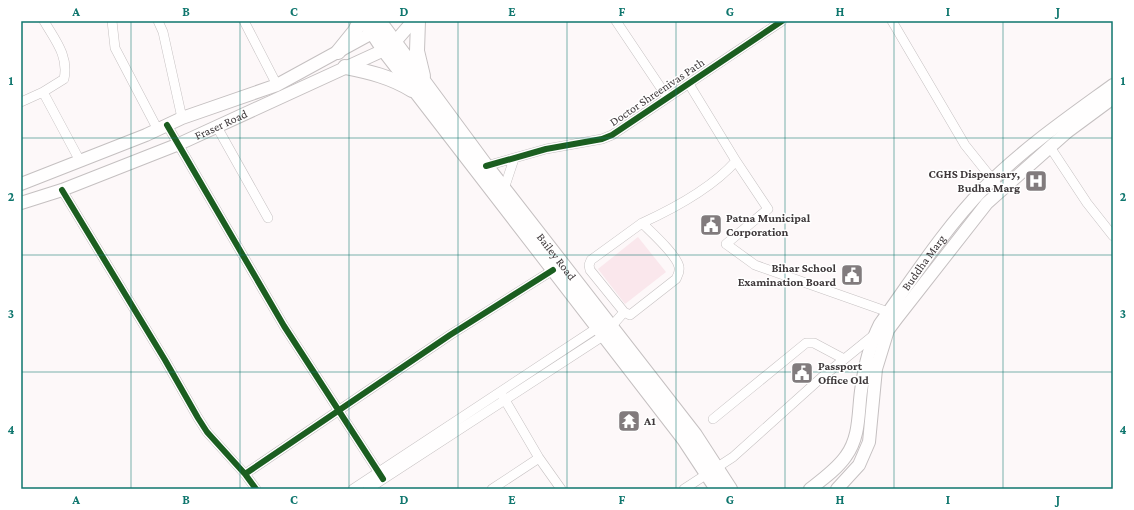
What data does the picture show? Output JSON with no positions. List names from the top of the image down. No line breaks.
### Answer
{"streets":{"highway":["Bailey Road"],"main road":["Fraser Road","Buddha Marg"],"street":["Doctor Shreenivas Path"]},"crossings":[["Doctor Shreenivas Path","Bailey Road"],["Fraser Road","Bailey Road"]],"places":{"hospital":["CGHS Dispensary, Budha Marg"],"public building":["Patna Municipal Corporation","Bihar School Examination Board","Passport Office Old"],"temple":["A1"]},"grid":{"columns":["A","B","C","D","E","F","G","H","I","J"],"rows":["1","2","3","4"]}}
